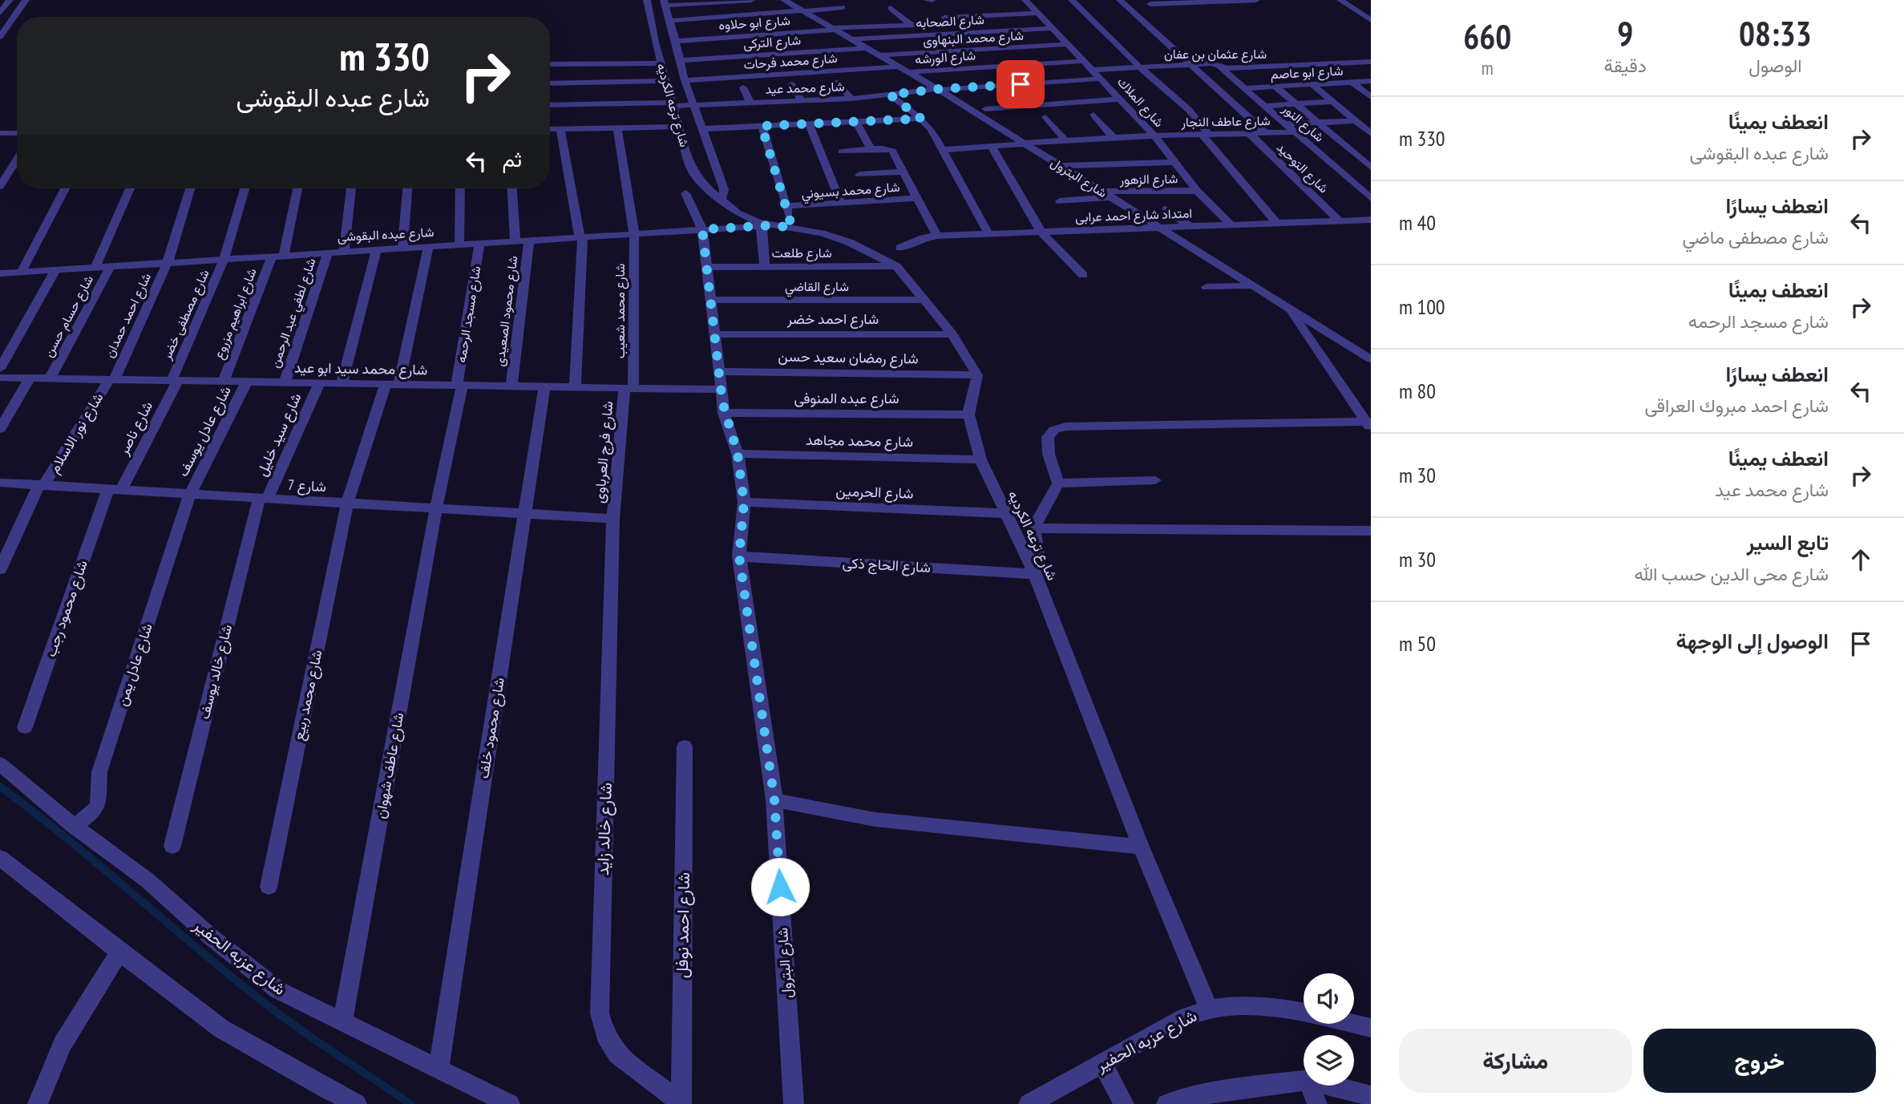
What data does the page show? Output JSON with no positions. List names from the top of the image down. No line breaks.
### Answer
{"streets":{"street":["شارع الصحابه","شارع ابو حلاوه","شارع محمد البنهاوى","شارع التركى","شارع عثمان بن عفان","شارع الورشه","شارع محمد فرحات","شارع ابو عاصم","شارع محمد عيد","شارع الملاك","شارع ترعه الكرديه","شارع عاطف النجار","شارع النور","شارع التوحيد","شارع البترول","شارع الزهور","شارع محمد بسيوني","امتداد شارع احمد عرابى","شارع عبده البقوشى","شارع طلعت","شارع القاضي","شارع محمود الصعيدى","شارع محمد شعيب","شارع لطفي عبد الرحمن","شارع ابراهيم مزروع","شارع مصطفى خضر","شارع مسجد الرحمه","شارع احمد حمدان","شارع حسام حسن","شارع احمد خضر","شارع رمضان سعيد حسن","شارع محمد سيد ابو عيد","شارع عبده المنوفى","شارع ناصر","شارع عادل يوسف","شارع نور الاسلام","شارع سيد خليل","شارع محمد مجاهد","شارع فرج العرباوى","شارع 7","شارع الحرمين","شارع الحاج ذكى","شارع محمود رجب","شارع عادل يمن","شارع خالد يوسف","شارع محمد ربيع","شارع محمود خلف","شارع عاطف شهوان","شارع خالد زايد","شارع احمد نوفل","شارع عزبه الحفير"]},"crossings":[["شارع الصحابه","شارع الملاك"],["شارع الصحابه","شارع البترول"],["شارع ابو حلاوه","شارع الملاك"],["شارع ابو حلاوه","شارع ترعه الكرديه"],["شارع ابو حلاوه","شارع البترول"],["شارع محمد البنهاوى","شارع الملاك"],["شارع محمد البنهاوى","شارع البترول"],["شارع التركى","شارع ترعه الكرديه"],["شارع التركى","شارع البترول"],["شارع عثمان بن عفان","شارع الملاك"],["شارع عثمان بن عفان","شارع النور"],["شارع الورشه","شارع الملاك"],["شارع الورشه","شارع البترول"],["شارع محمد فرحات","شارع ترعه الكرديه"],["شارع محمد فرحات","شارع البترول"],["شارع ابو عاصم","شارع النور"],["شارع محمد عيد","شارع الملاك"],["شارع محمد عيد","شارع ترعه الكرديه"],["شارع محمد عيد","شارع البترول"],["شارع الملاك","شارع عاطف النجار"],["شارع الملاك","شارع الزهور"],["شارع الملاك","امتداد شارع احمد عرابى"],["شارع ترعه الكرديه","شارع عبده البقوشى"],["شارع ترعه الكرديه","شارع طلعت"],["شارع ترعه الكرديه","شارع القاضي"],["شارع ترعه الكرديه","شارع احمد خضر"],["شارع ترعه الكرديه","شارع رمضان سعيد حسن"],["شارع ترعه الكرديه","شارع عبده المنوفى"],["شارع ترعه الكرديه","شارع محمد مجاهد"],["شارع ترعه الكرديه","شارع الحرمين"],["شارع ترعه الكرديه","شارع الحاج ذكى"],["شارع ترعه الكرديه","شارع عزبه الحفير"],["شارع عاطف النجار","شارع النور"],["شارع عاطف النجار","شارع التوحيد"],["شارع عاطف النجار","شارع البترول"],["شارع التوحيد","امتداد شارع احمد عرابى"],["شارع البترول","شارع الزهور"],["شارع البترول","امتداد شارع احمد عرابى"],["شارع البترول","شارع عبده البقوشى"],["شارع البترول","شارع طلعت"],["شارع البترول","شارع القاضي"],["شارع البترول","شارع احمد خضر"],["شارع البترول","شارع رمضان سعيد حسن"],["شارع البترول","شارع محمد سيد ابو عيد"],["شارع البترول","شارع عبده المنوفى"],["شارع البترول","شارع محمد مجاهد"],["شارع البترول","شارع الحرمين"],["شارع البترول","شارع الحاج ذكى"],["شارع عبده البقوشى","شارع محمود الصعيدى"],["شارع عبده البقوشى","شارع محمد شعيب"],["شارع عبده البقوشى","شارع لطفي عبد الرحمن"],["شارع عبده البقوشى","شارع ابراهيم مزروع"],["شارع عبده البقوشى","شارع مصطفى خضر"],["شارع عبده البقوشى","شارع مسجد الرحمه"],["شارع عبده البقوشى","شارع احمد حمدان"],["شارع عبده البقوشى","شارع حسام حسن"],["شارع عبده البقوشى","شارع محمد ربيع"],["شارع محمود الصعيدى","شارع محمد سيد ابو عيد"],["شارع محمد شعيب","شارع محمد سيد ابو عيد"],["شارع محمد شعيب","شارع فرج العرباوى"],["شارع لطفي عبد الرحمن","شارع محمد سيد ابو عيد"],["شارع ابراهيم مزروع","شارع محمد سيد ابو عيد"],["شارع مصطفى خضر","شارع محمد سيد ابو عيد"],["شارع مصطفى خضر","شارع ناصر"],["شارع مسجد الرحمه","شارع محمد سيد ابو عيد"],["شارع مسجد الرحمه","شارع 7"],["شارع مسجد الرحمه","شارع عاطف شهوان"],["شارع احمد حمدان","شارع محمد سيد ابو عيد"],["شارع احمد حمدان","شارع نور الاسلام"],["شارع حسام حسن","شارع محمد سيد ابو عيد"],["شارع محمد سيد ابو عيد","شارع ناصر"],["شارع محمد سيد ابو عيد","شارع عادل يوسف"],["شارع محمد سيد ابو عيد","شارع نور الاسلام"],["شارع محمد سيد ابو عيد","شارع سيد خليل"],["شارع محمد سيد ابو عيد","شارع فرج العرباوى"],["شارع محمد سيد ابو عيد","شارع محمد ربيع"],["شارع محمد سيد ابو عيد","شارع محمود خلف"],["شارع ناصر","شارع 7"],["شارع ناصر","شارع محمود رجب"],["شارع عادل يوسف","شارع 7"],["شارع عادل يوسف","شارع عادل يمن"],["شارع نور الاسلام","شارع 7"],["شارع سيد خليل","شارع 7"],["شارع سيد خليل","شارع خالد يوسف"],["شارع فرج العرباوى","شارع 7"],["شارع فرج العرباوى","شارع خالد زايد"],["شارع 7","شارع محمود رجب"],["شارع 7","شارع عادل يمن"],["شارع 7","شارع خالد يوسف"],["شارع 7","شارع محمد ربيع"],["شارع 7","شارع محمود خلف"],["شارع 7","شارع عاطف شهوان"],["شارع 7","شارع خالد زايد"],["شارع عادل يمن","شارع عزبه الحفير"],["شارع محمود خلف","شارع عزبه الحفير"],["شارع عاطف شهوان","شارع عزبه الحفير"],["شارع خالد زايد","شارع احمد نوفل"]],"page":{"eta":["08:33","الوصول","9","دقيقة","660","m"],"turn":["330 m","شارع عبده البقوشى"],"list":[{"name":"انعطف يمينًا","note":"شارع عبده البقوشى","value":"330 m"},{"name":"انعطف يسارًا","note":"شارع مصطفى ماضي","value":"40 m"},{"name":"انعطف يمينًا","note":"شارع مسجد الرحمه","value":"100 m"},{"name":"انعطف يسارًا","note":"شارع احمد مبروك العراقى","value":"80 m"},{"name":"انعطف يمينًا","note":"شارع محمد عيد","value":"30 m"},{"name":"تابع السير","note":"شارع محى الدين حسب الله","value":"30 m"},{"name":"الوصول إلى الوجهة","value":"50 m"}],"then":"ثم","buttons":["خروج","مشاركة"]}}
